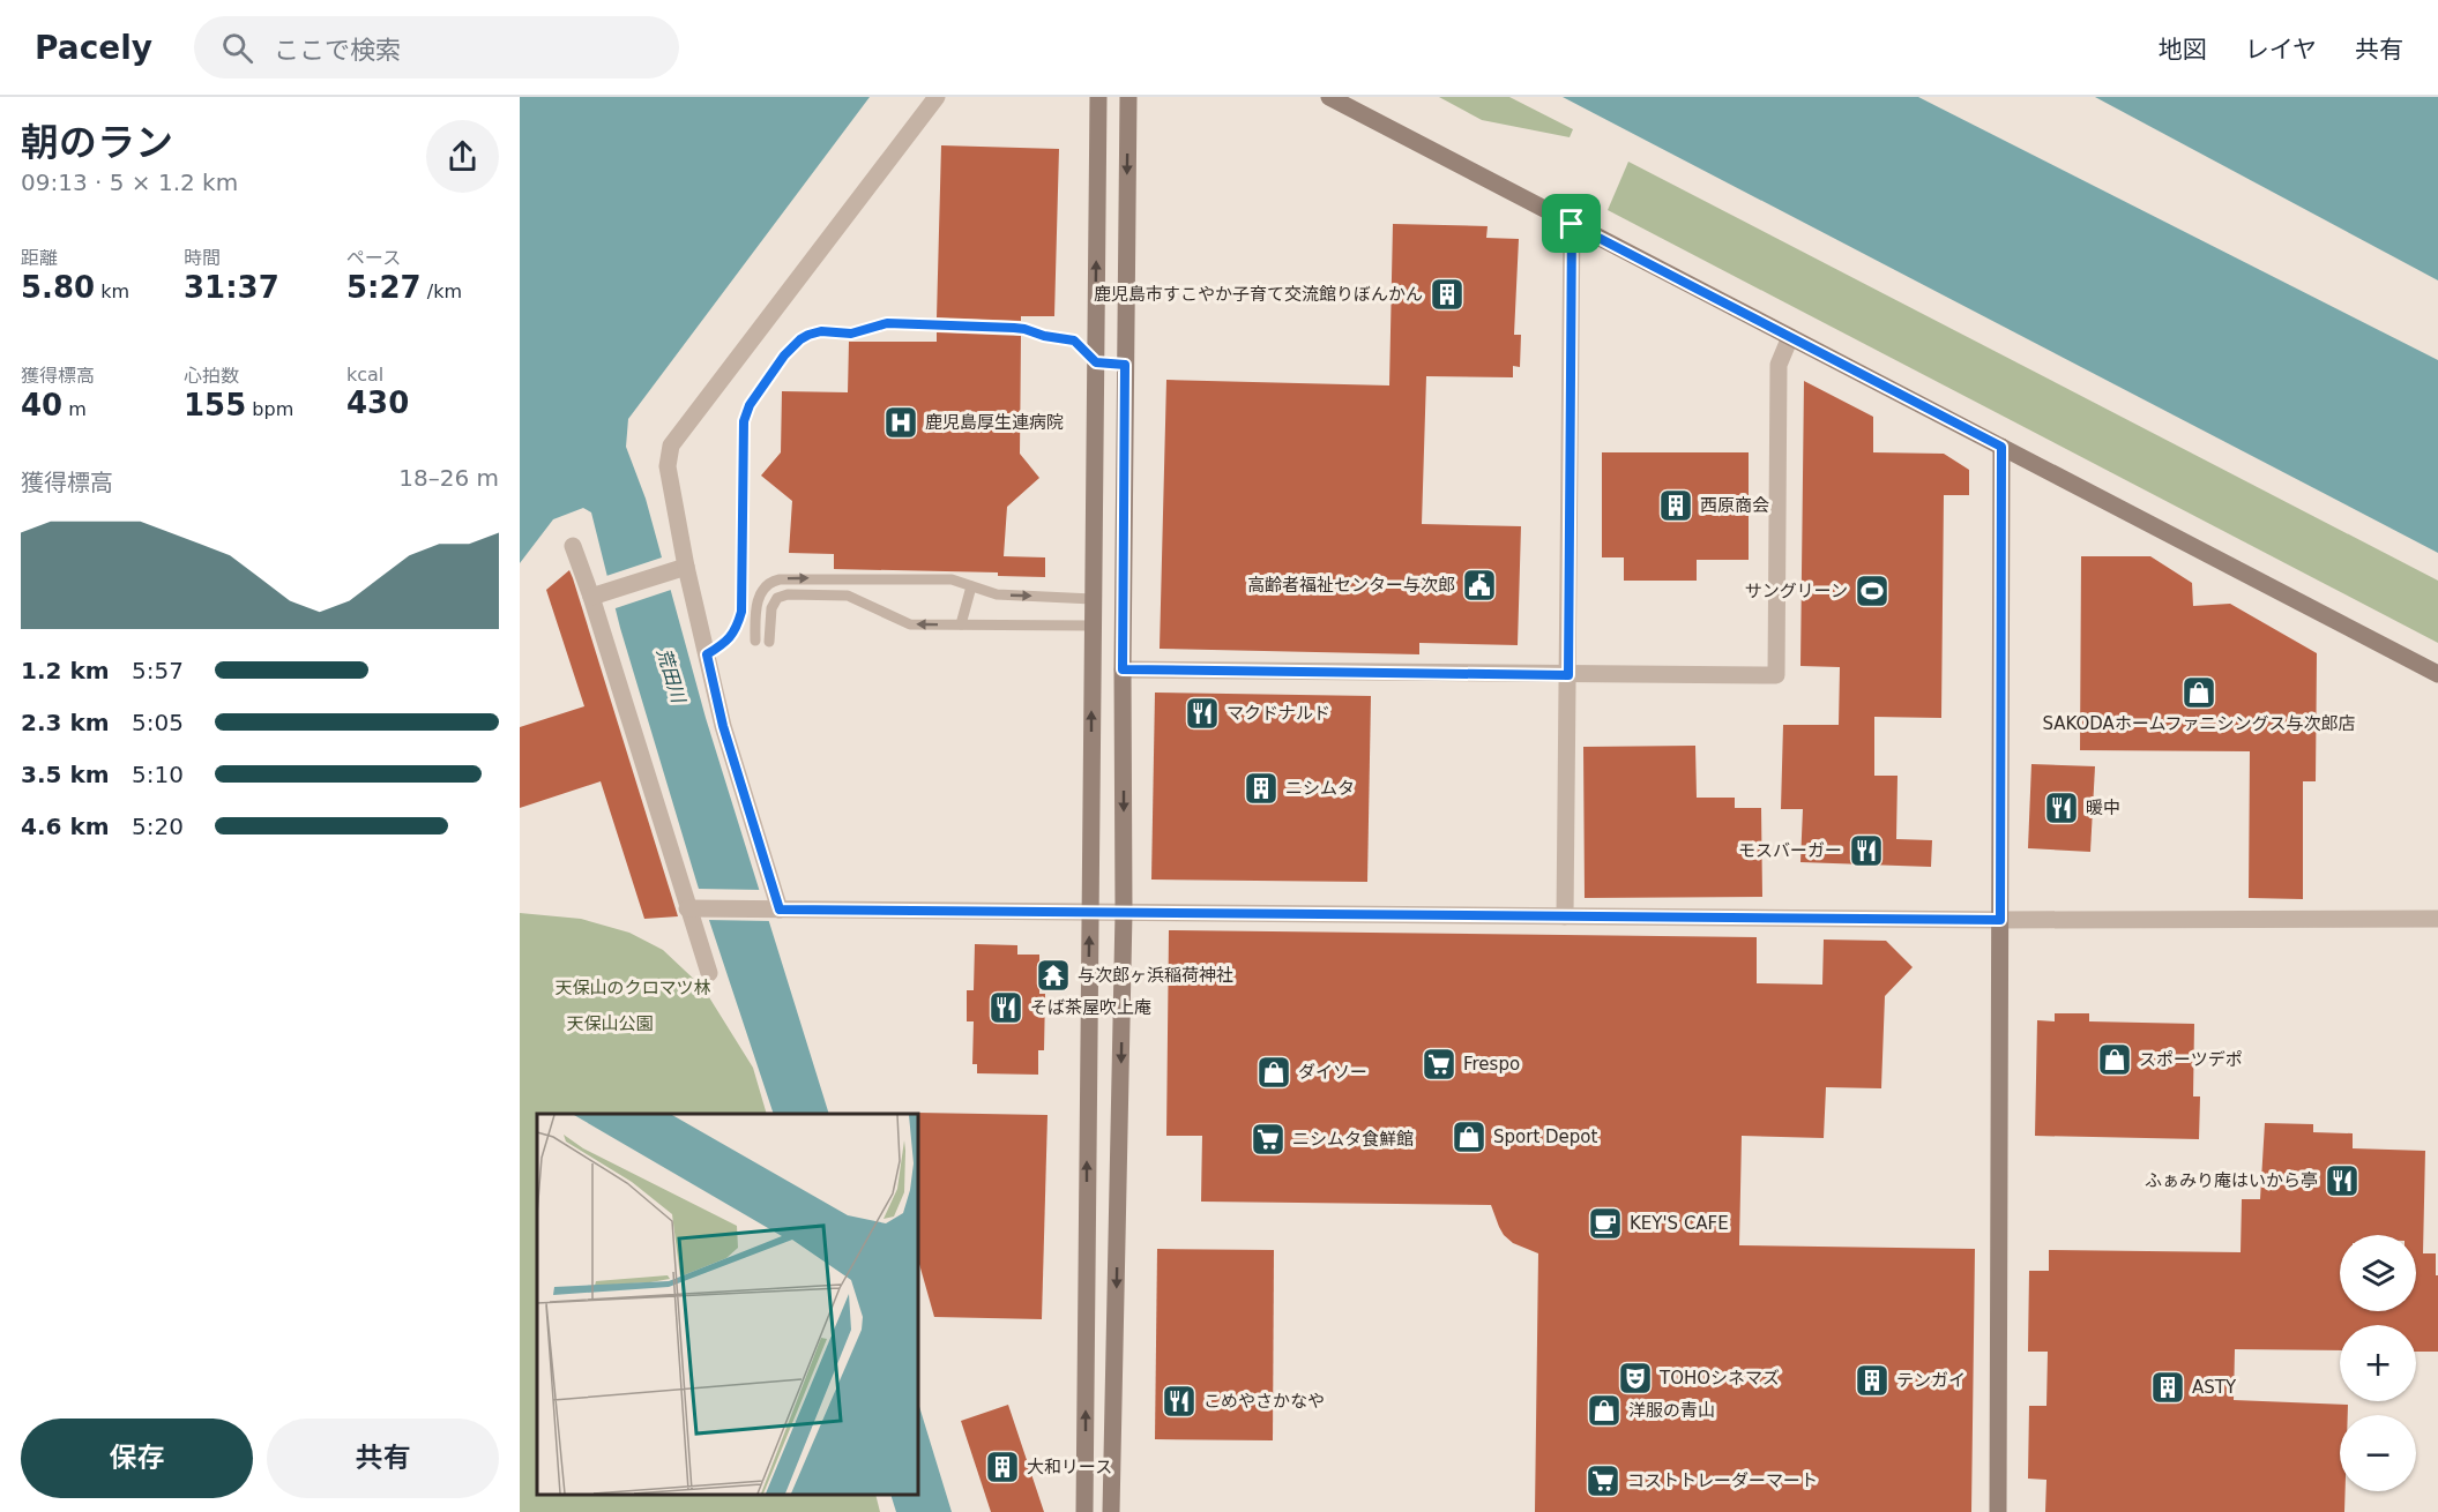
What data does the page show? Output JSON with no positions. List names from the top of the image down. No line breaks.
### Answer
{"water":["荒田川"],"parks":["天保山のクロマツ林","天保山公園"],"places":{"building":["鹿児島市すこやか子育て交流館りぼんかん","西原商会","ニシムタ","テンガイ","ASTY","大和リース"],"hospital":["鹿児島厚生連病院"],"public building":["高齢者福祉センター与次郎"],"sports":["サングリーン"],"shop":["SAKODAホームファニシングス与次郎店","スポーツデポ","ダイソー","Sport Depot","洋服の青山"],"restaurant":["マクドナルド","暖中","モスバーガー","そば茶屋吹上庵","ふぁみり庵はいから亭","こめやさかなや"],"temple":["与次郎ヶ浜稲荷神社"],"supermarket":["Frespo","ニシムタ食鮮館","コストトレーダーマート"],"cafe":["KEY'S CAFE"],"theatre":["TOHOシネマズ"]},"page":{"header":"Pacely","search":"ここで検索","nav":["地図","レイヤ","共有"],"heading":["朝のラン","09:13 · 5 × 1.2 km"],"stats":[["距離","5.80 km"],["時間","31:37"],["ペース","5:27 /km"],["獲得標高","40 m"],["心拍数","155 bpm"],["kcal","430"]],"chart":["獲得標高","18–26 m"],"list":[{"name":"1.2 km","note":"5:57"},{"name":"2.3 km","note":"5:05"},{"name":"3.5 km","note":"5:10"},{"name":"4.6 km","note":"5:20"}],"map_buttons":["+","−"],"buttons":["保存","共有"]}}
